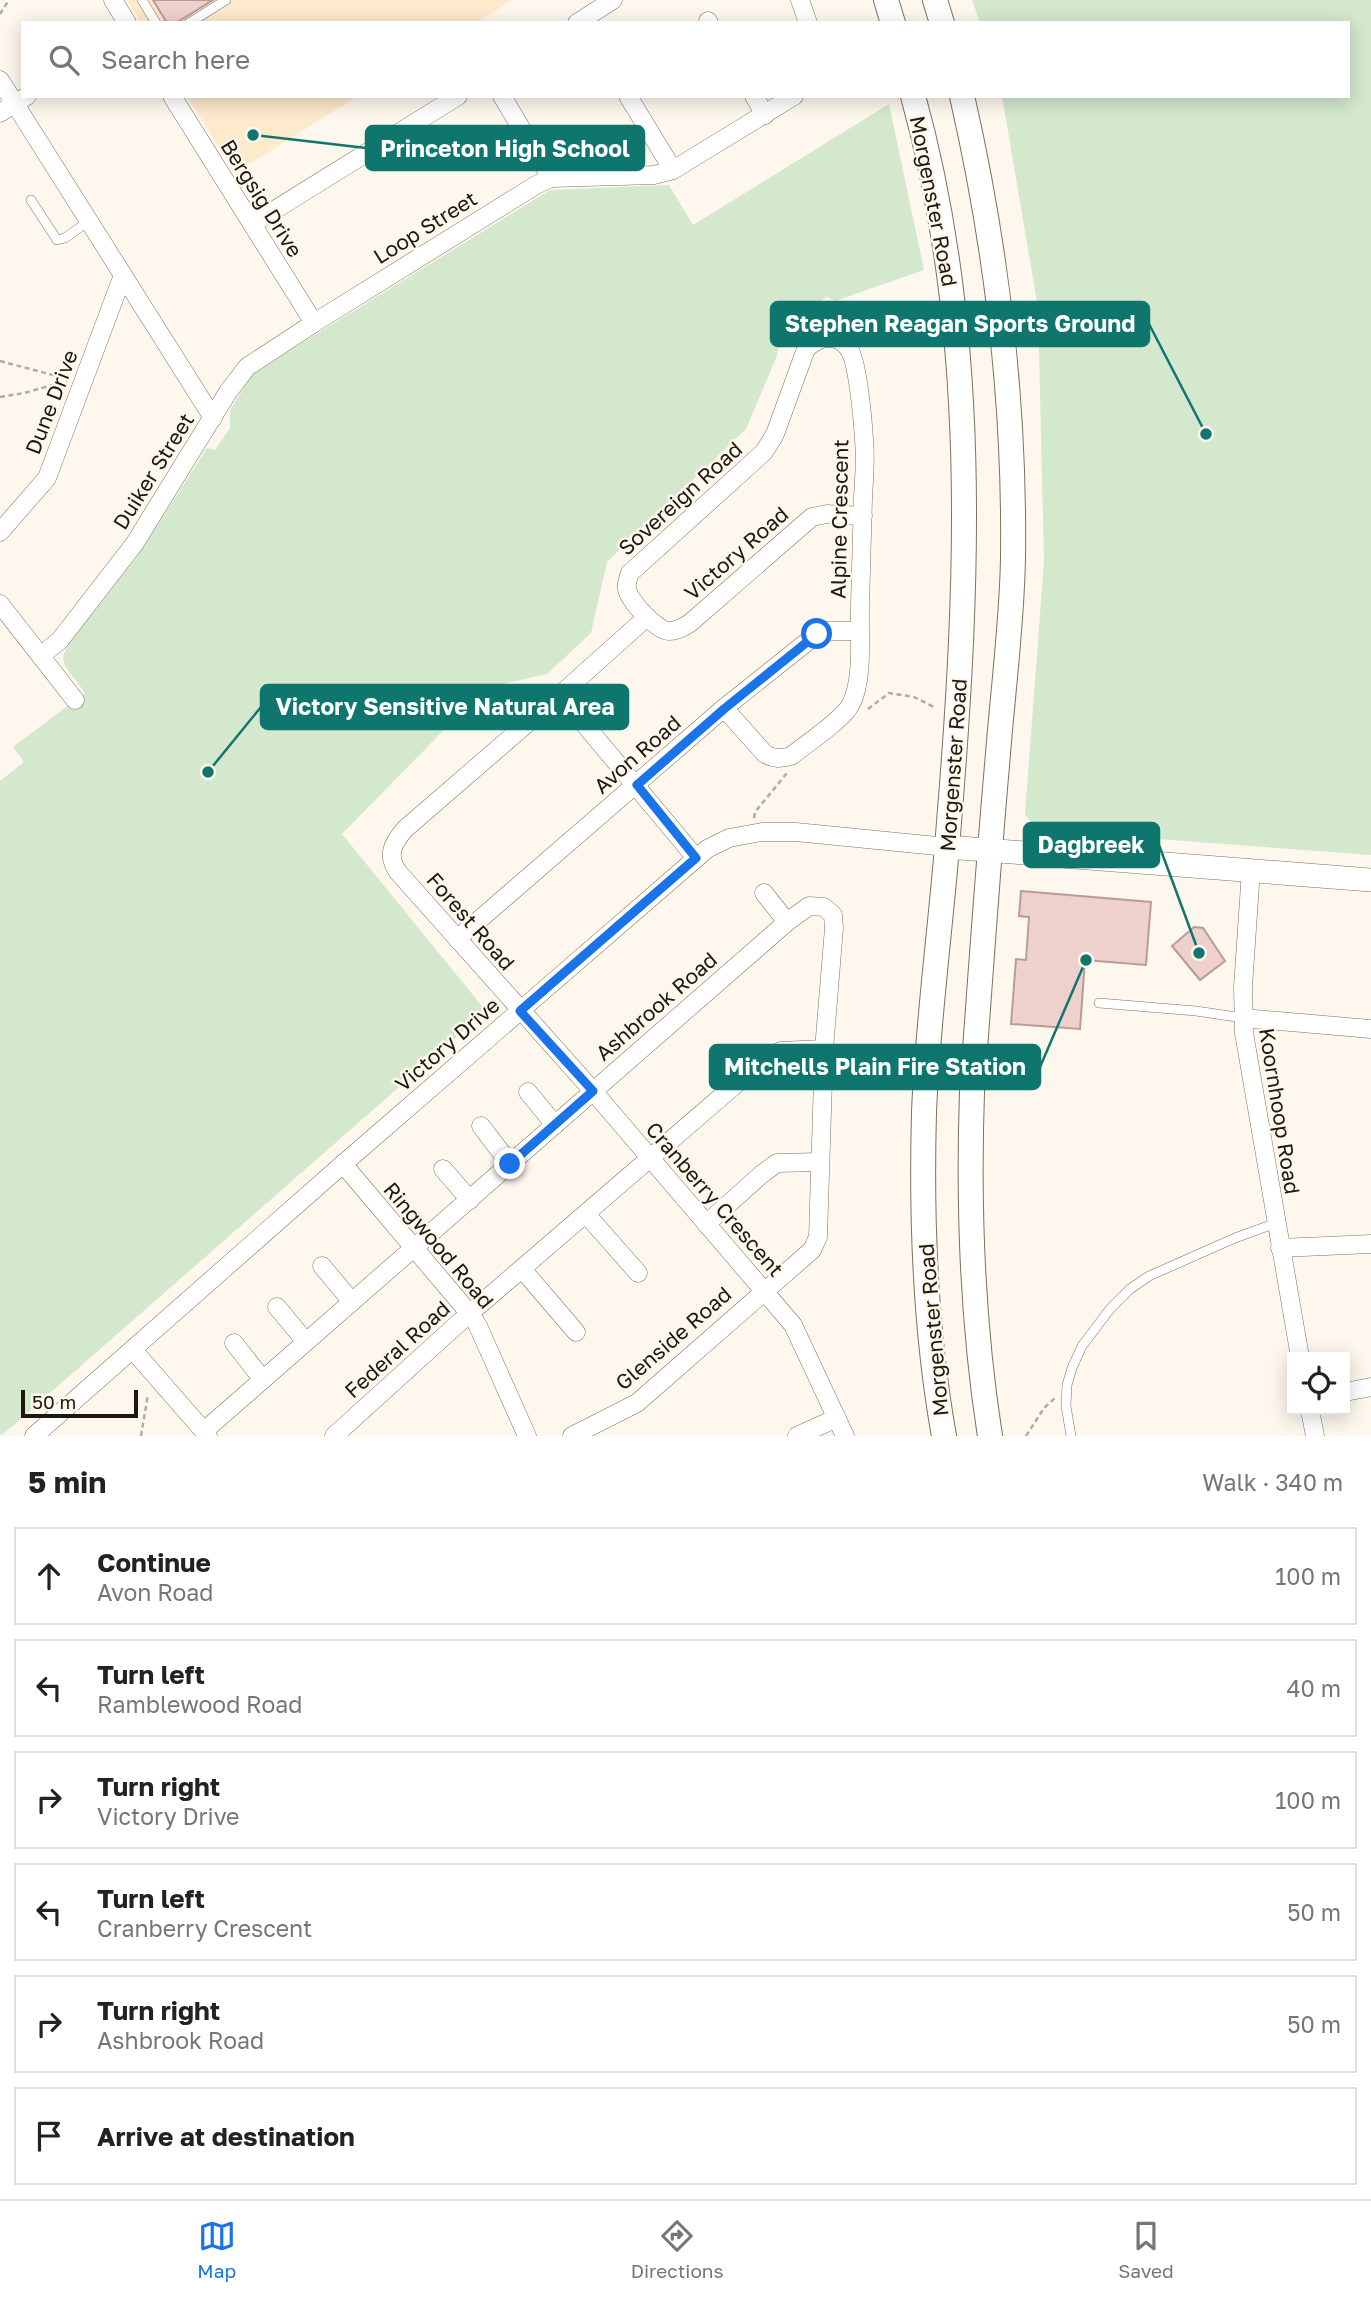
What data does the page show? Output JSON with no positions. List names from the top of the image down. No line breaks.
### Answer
{"streets":{"main road":["Morgenster Road"],"street":["Bergsig Drive","Loop Street","Dune Drive","Duiker Street","Sovereign Road","Alpine Crescent","Victory Road","Avon Road","Forest Road","Ashbrook Road","Victory Drive","Koornhoop Road","Cranberry Crescent","Ringwood Road","Glenside Road","Federal Road"]},"crossings":[["Bergsig Drive","Loop Street"],["Bergsig Drive","Duiker Street"],["Morgenster Road","Victory Drive"],["Loop Street","Duiker Street"],["Sovereign Road","Alpine Crescent"],["Sovereign Road","Victory Road"],["Alpine Crescent","Victory Road"],["Alpine Crescent","Avon Road"],["Avon Road","Forest Road"],["Forest Road","Victory Drive"],["Forest Road","Cranberry Crescent"],["Ashbrook Road","Cranberry Crescent"],["Ashbrook Road","Ringwood Road"],["Ashbrook Road","Glenside Road"],["Ashbrook Road","Federal Road"],["Victory Drive","Cranberry Crescent"],["Victory Drive","Ringwood Road"],["Cranberry Crescent","Glenside Road"],["Cranberry Crescent","Federal Road"],["Ringwood Road","Federal Road"],["Glenside Road","Federal Road"]],"places":["Princeton High School","Stephen Reagan Sports Ground","Victory Sensitive Natural Area","Dagbreek","Mitchells Plain Fire Station"],"scale_bar":"50 m","page":{"search":"Search here","scale":"50 m","heading":["5 min","Walk · 340 m"],"list":[["Continue","Avon Road","100 m"],["Turn left","Ramblewood Road","40 m"],["Turn right","Victory Drive","100 m"],["Turn left","Cranberry Crescent","50 m"],["Turn right","Ashbrook Road","50 m"],"Arrive at destination"],"nav":["Map","Directions","Saved"]}}
